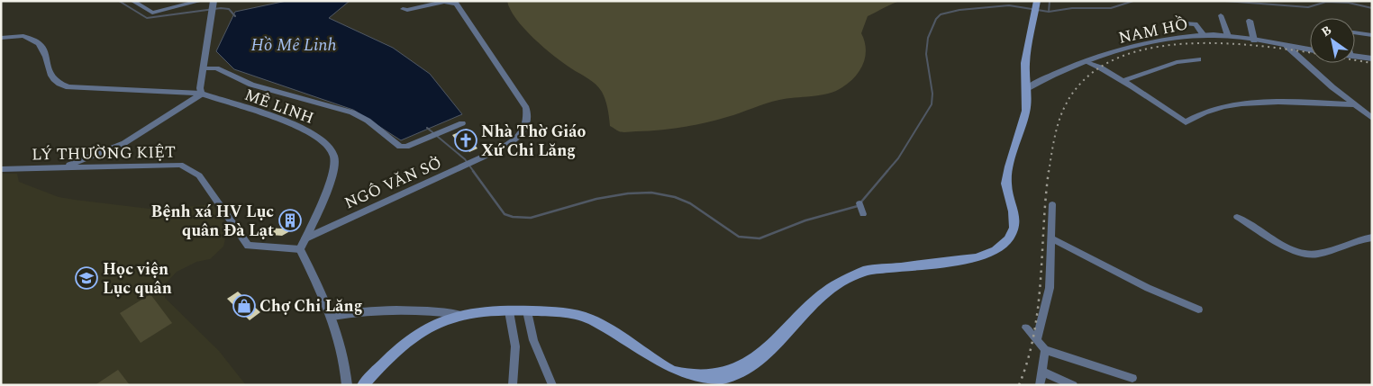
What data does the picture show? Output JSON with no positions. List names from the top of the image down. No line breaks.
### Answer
{"streets":{"street":["NAM HỒ","MÊ LINH","LÝ THƯỜNG KIỆT","NGÔ VĂN SỞ"]},"crossings":[["MÊ LINH","LÝ THƯỜNG KIỆT"],["MÊ LINH","NGÔ VĂN SỞ"]],"water":["Hồ Mê Linh"],"places":{"church":["Nhà Thờ Giáo Xứ Chi Lăng"],"building":["Bệnh xá HV Lục quân Đà Lạt"],"school or university":["Học viện Lục quân"],"shop":["Chợ Chi Lăng"]},"north":"top left"}
